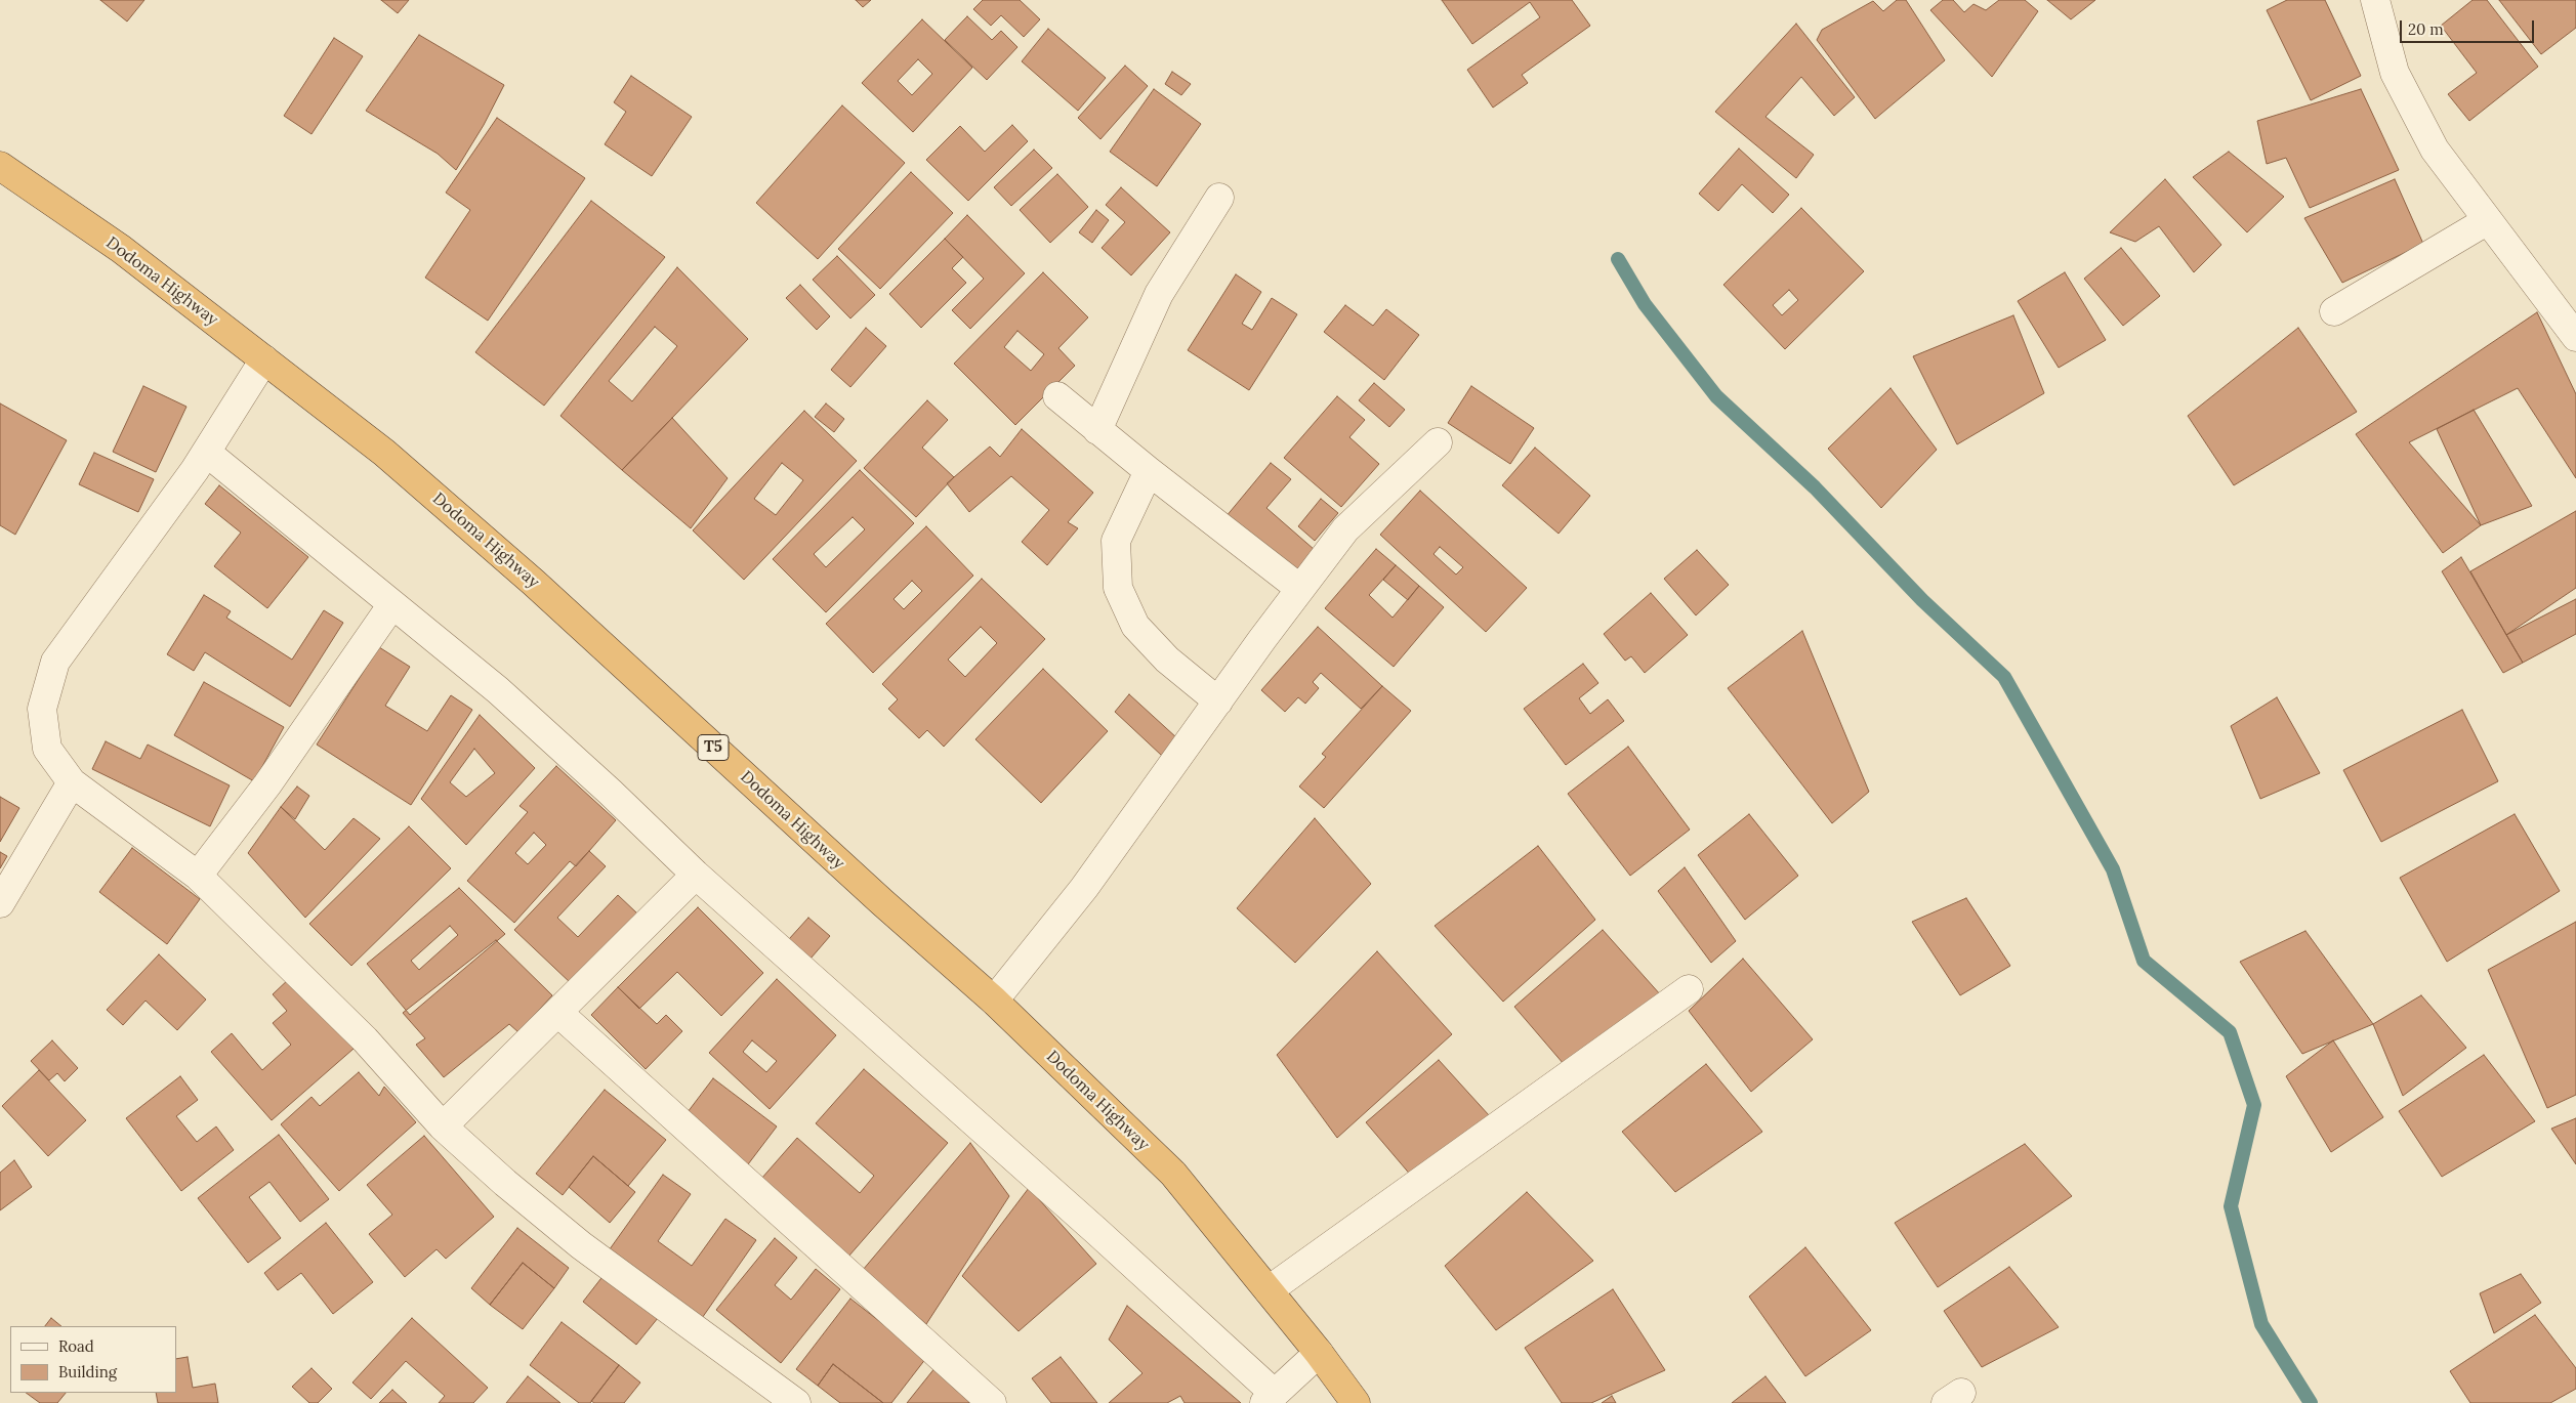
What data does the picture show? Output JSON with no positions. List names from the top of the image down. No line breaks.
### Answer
{"streets":{"highway":["Dodoma Highway","T5"]},"legend":["Road","Building"],"scale_bar":"20 m"}
